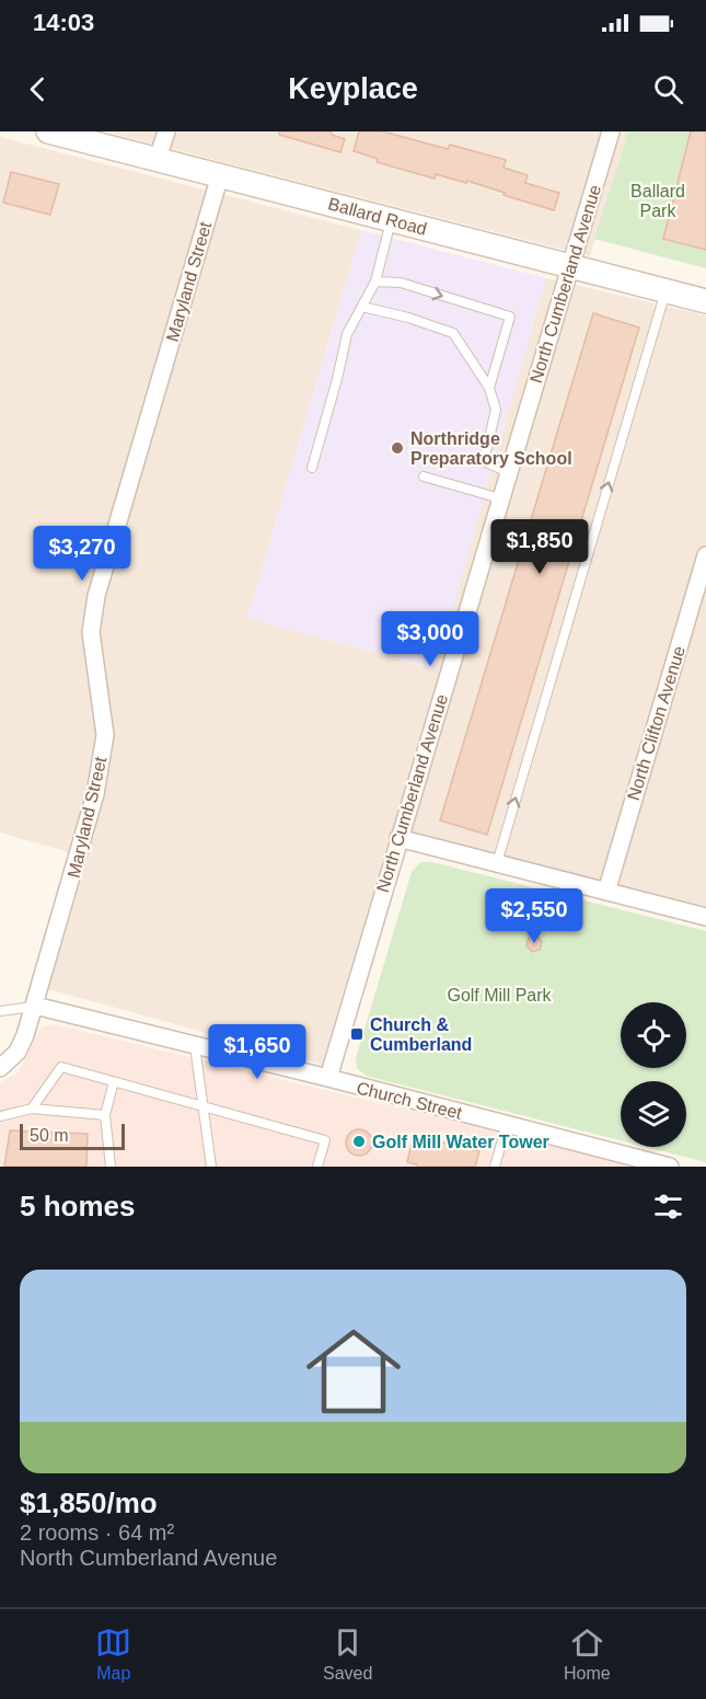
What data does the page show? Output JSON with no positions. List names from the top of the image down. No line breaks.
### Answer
{"streets":{"street":["Ballard Road","Maryland Street","North Cumberland Avenue","North Clifton Avenue","Church Street"]},"crossings":[["Ballard Road","Maryland Street"],["Ballard Road","North Cumberland Avenue"],["Maryland Street","Church Street"],["North Cumberland Avenue","Church Street"]],"parks":["Ballard Park","Golf Mill Park"],"places":{"other":["Northridge Preparatory School","Golf Mill Water Tower"],"transit":["Church & Cumberland"]},"scale_bar":"50 m","page":{"status":"14:03","header":"Keyplace","price":["$1,850","$3,270","$3,000","$2,550","$1,650"],"scale":"50 m","heading":"5 homes","list":[{"name":"$1,850/mo","note":"2 rooms · 64 m² · North Cumberland Avenue"}],"tabs":["Map","Saved","Home"]}}
